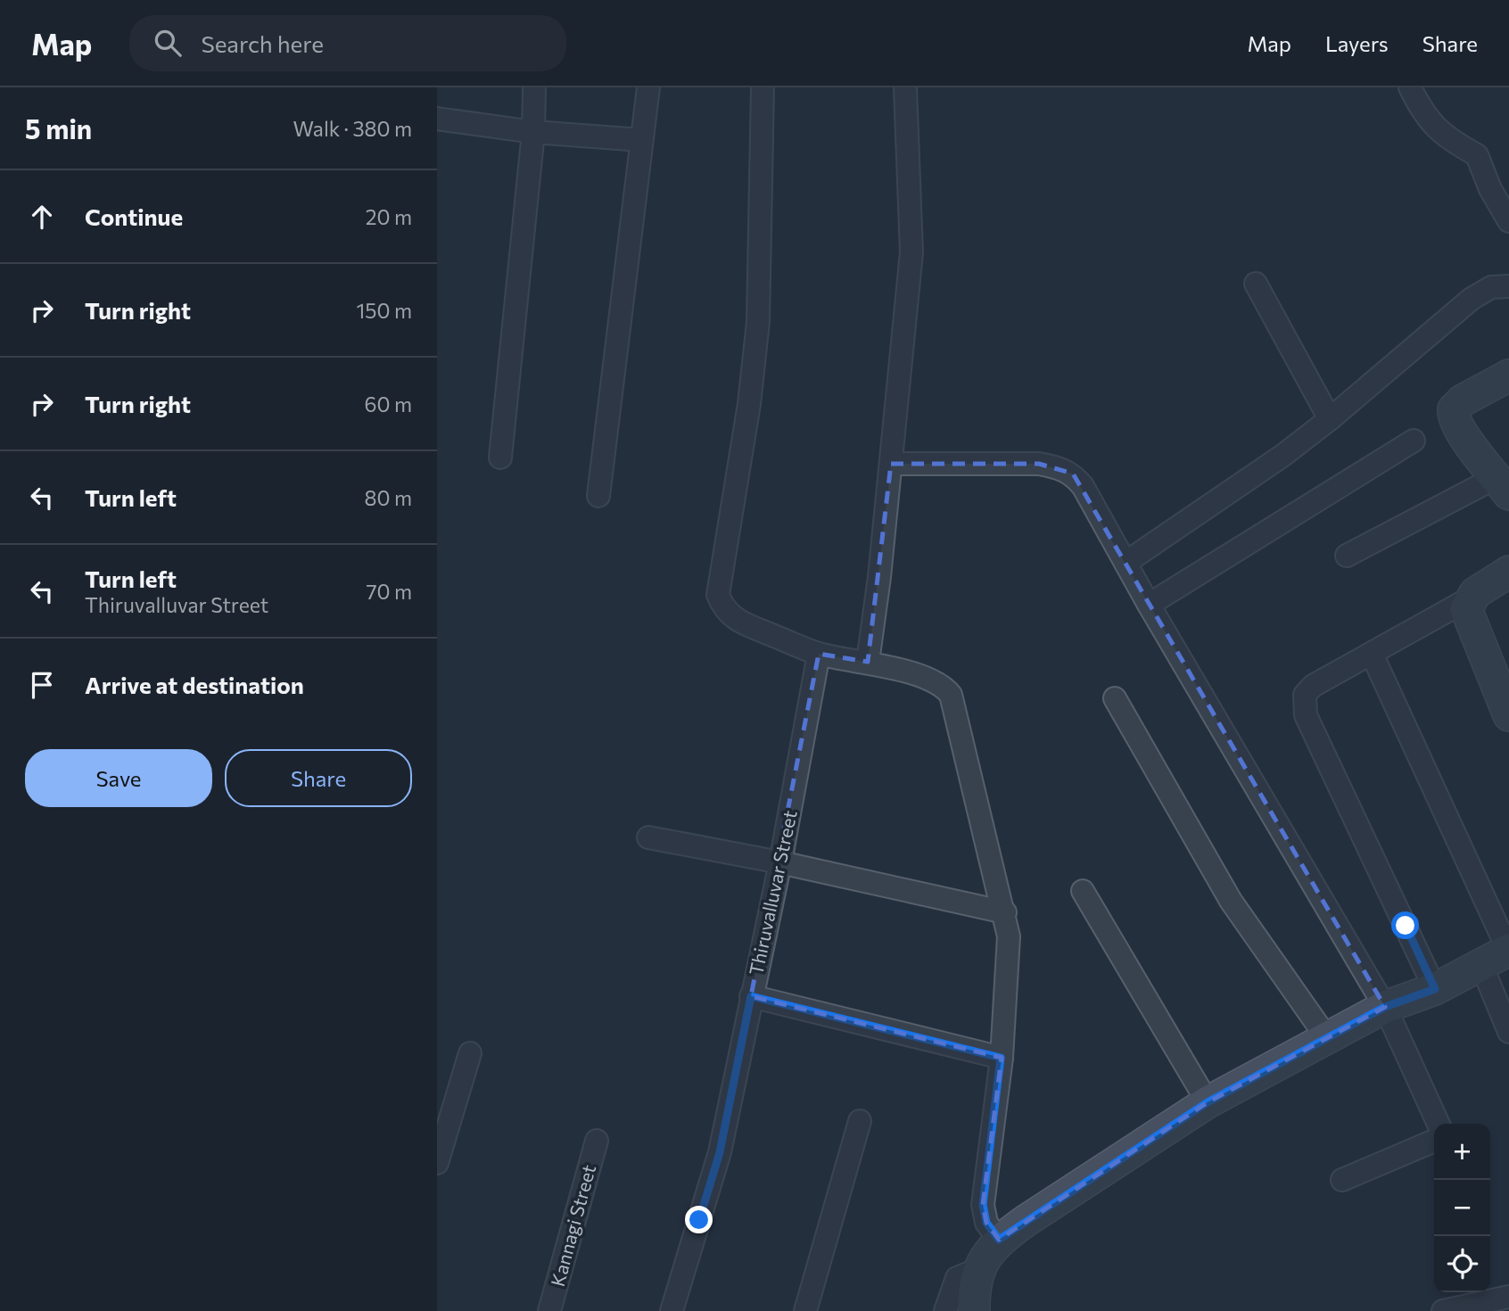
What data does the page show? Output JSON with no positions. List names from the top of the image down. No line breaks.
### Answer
{"streets":{"street":["Thiruvalluvar Street","Kannagi Street"]},"page":{"header":"Map","search":"Search here","nav":["Map","Layers","Share"],"heading":["5 min","Walk · 380 m"],"list":[["Continue","20 m"],["Turn right","150 m"],["Turn right","60 m"],["Turn left","80 m"],["Turn left","Thiruvalluvar Street","70 m"],"Arrive at destination"],"buttons":["Save","Share"],"map_buttons":["+","−"]}}
